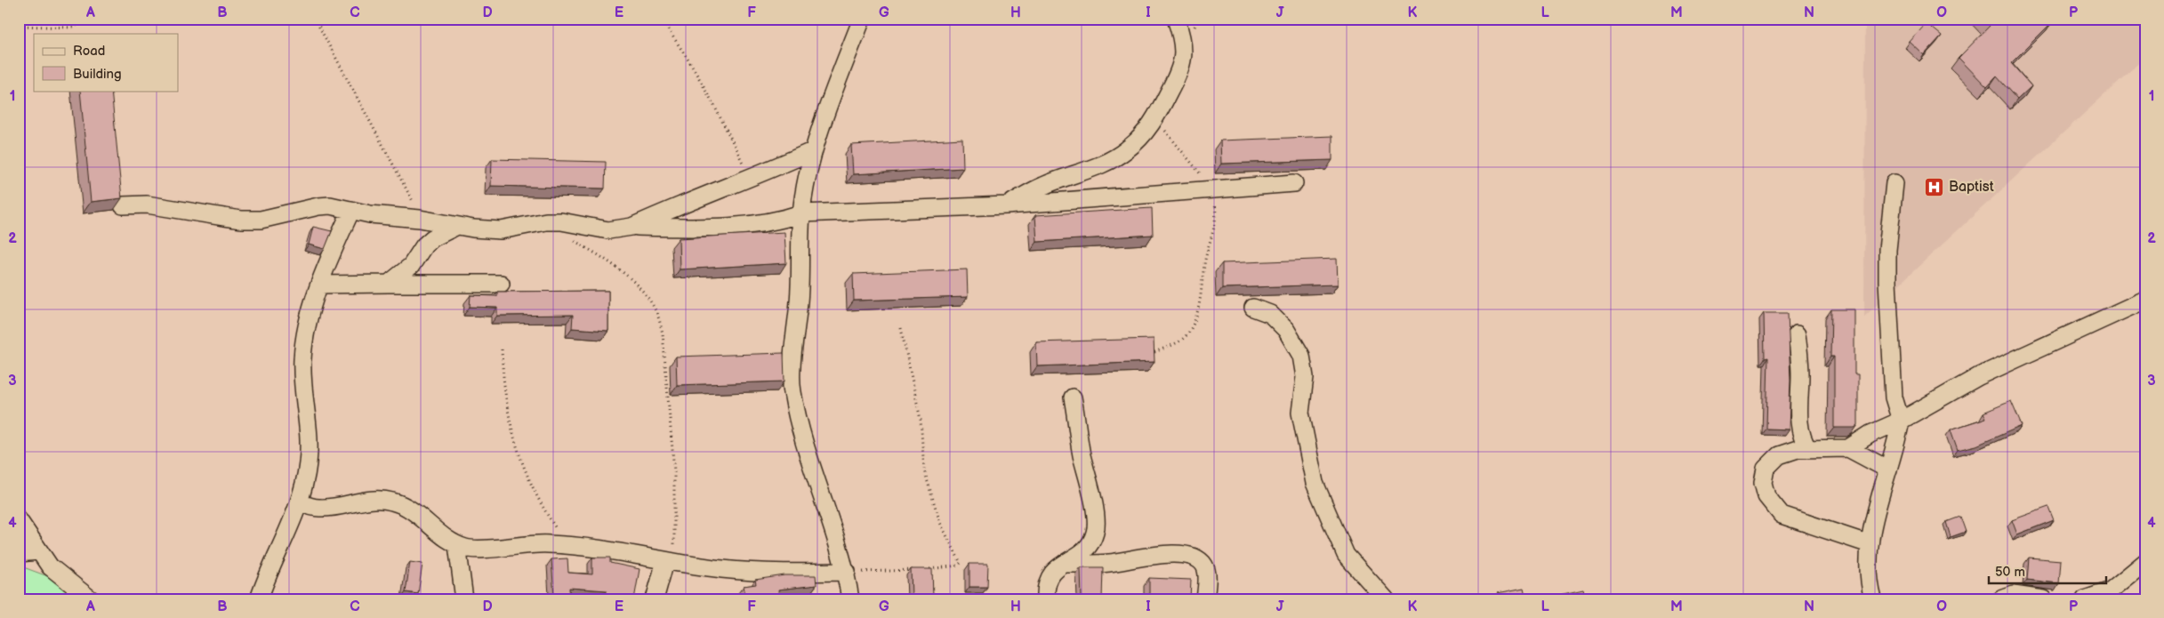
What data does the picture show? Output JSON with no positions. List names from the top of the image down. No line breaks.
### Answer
{"places":{"hospital":["Baptist"]},"legend":["Road","Building"],"scale_bar":"50 m","grid":{"columns":["A","B","C","D","E","F","G","H","I","J","K","L","M","N","O","P"],"rows":["1","2","3","4"]}}
